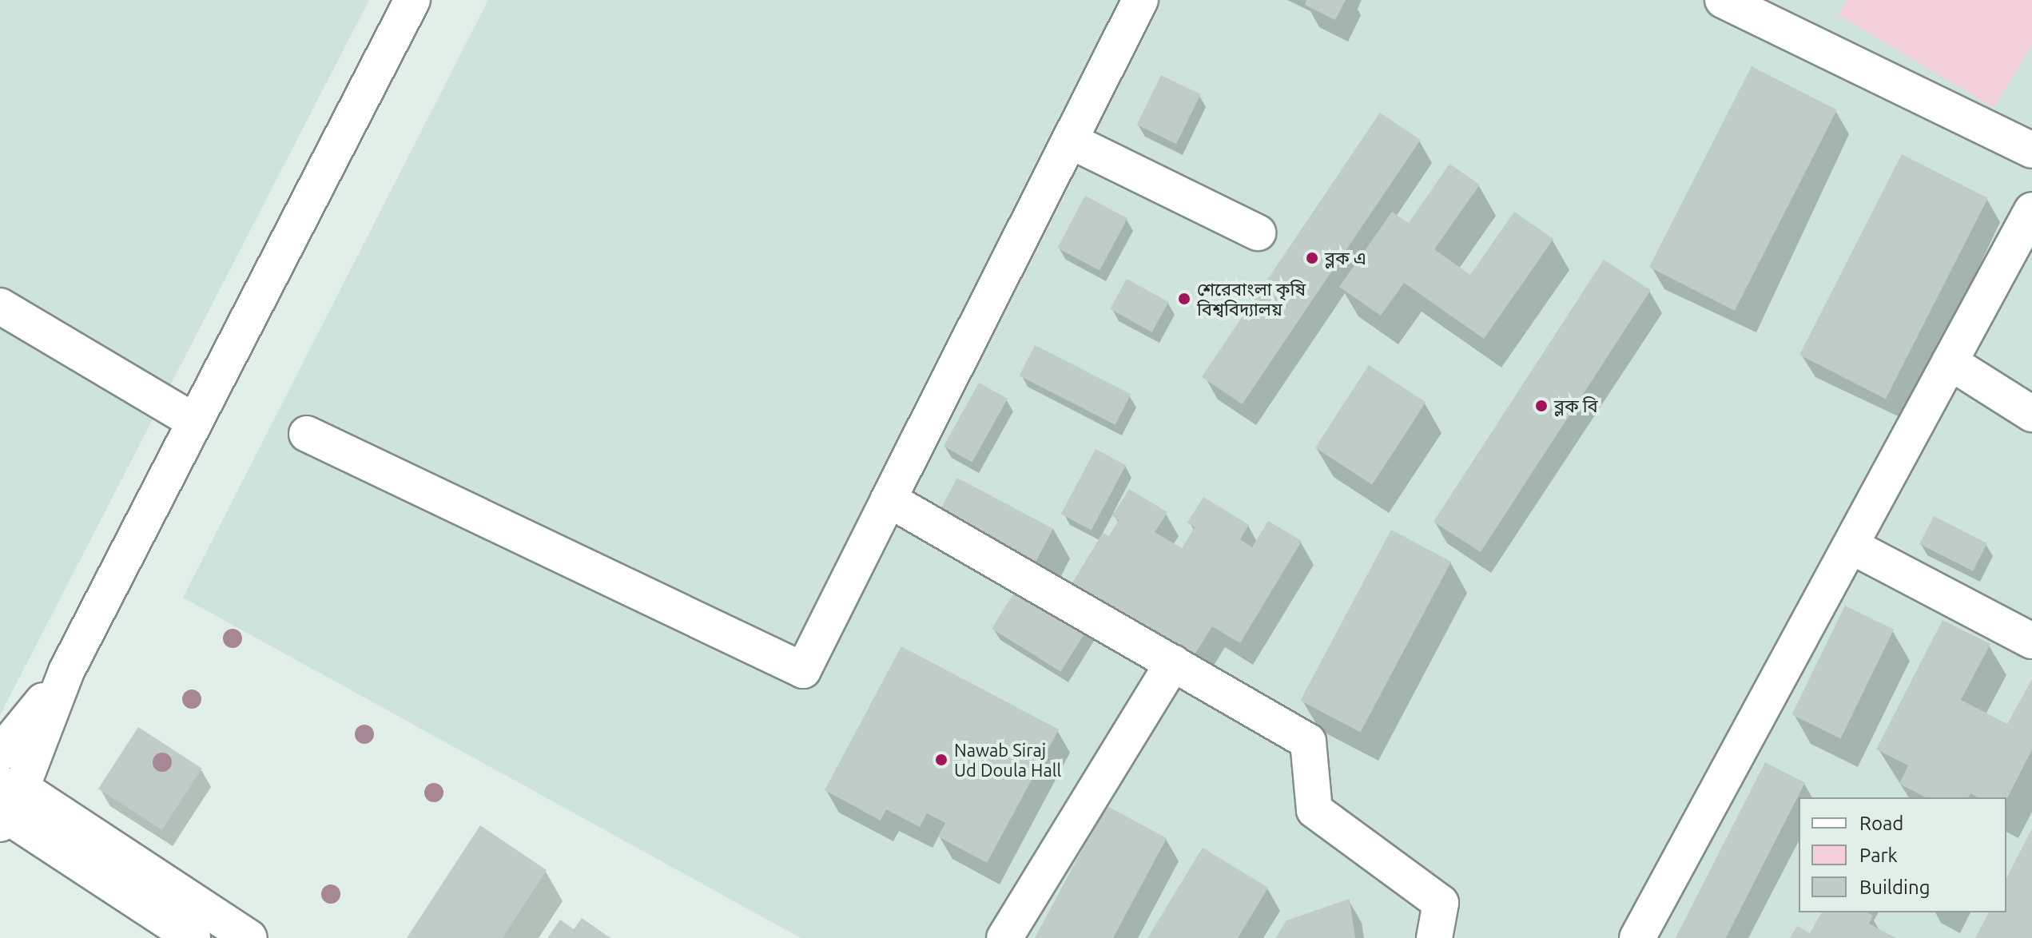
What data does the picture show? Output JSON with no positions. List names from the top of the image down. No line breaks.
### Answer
{"places":["ব্লক এ","শেরেবাংলা কৃষি বিশ্ববিদ্যালয়","ব্লক বি","Nawab Siraj Ud Doula Hall"],"legend":["Road","Park","Building"]}
